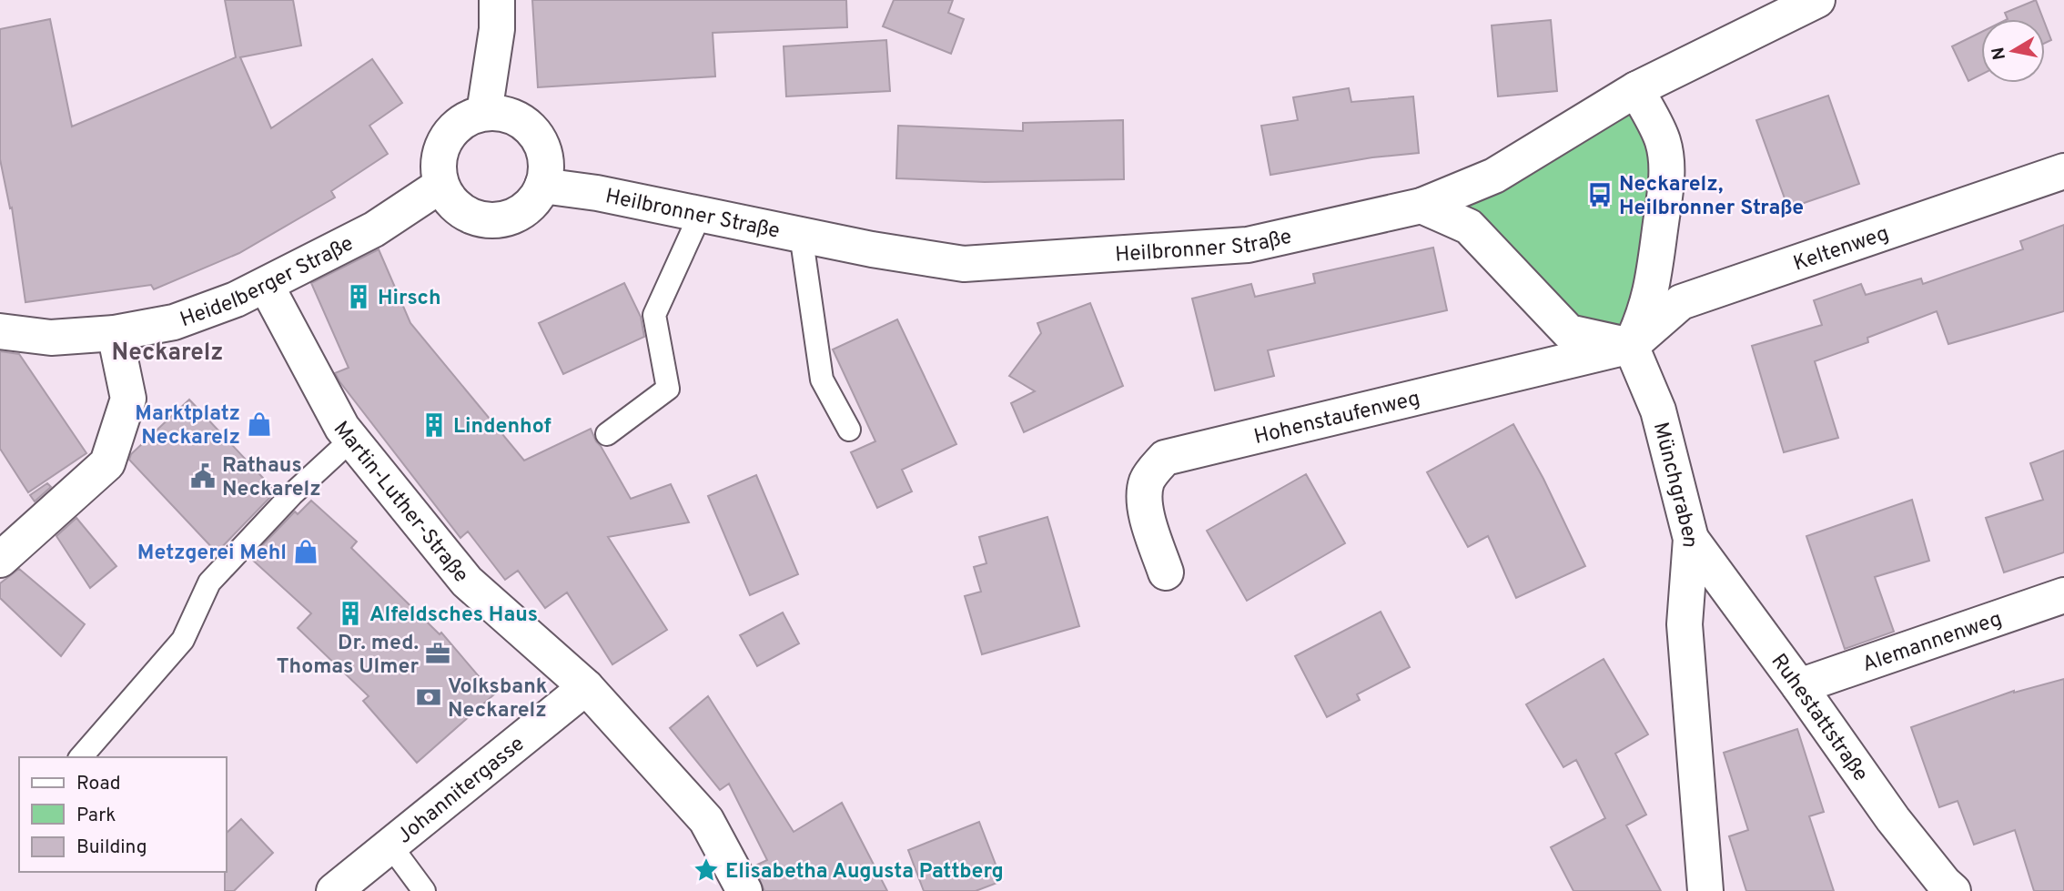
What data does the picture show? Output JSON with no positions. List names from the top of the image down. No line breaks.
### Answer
{"streets":{"street":["Heilbronner Straße","Keltenweg","Heidelberger Straße","Hohenstaufenweg","Münchgraben","Martin-Luther-Straße","Alemannenweg","Ruhestattstraße","Johannitergasse"]},"crossings":[["Heilbronner Straße","Heidelberger Straße"],["Keltenweg","Hohenstaufenweg"],["Keltenweg","Münchgraben"],["Heidelberger Straße","Martin-Luther-Straße"],["Hohenstaufenweg","Münchgraben"],["Münchgraben","Ruhestattstraße"],["Martin-Luther-Straße","Johannitergasse"],["Alemannenweg","Ruhestattstraße"]],"districts":["Neckarelz"],"places":{"bus stop":["Neckarelz, Heilbronner Straße"],"building":["Hirsch","Lindenhof","Alfeldsches Haus"],"shop":["Marktplatz Neckarelz","Metzgerei Mehl"],"public building":["Rathaus Neckarelz"],"office":["Dr. med. Thomas Ulmer"],"bank":["Volksbank Neckarelz"],"place":["Elisabetha Augusta Pattberg"]},"legend":["Road","Park","Building"],"north":"left"}
